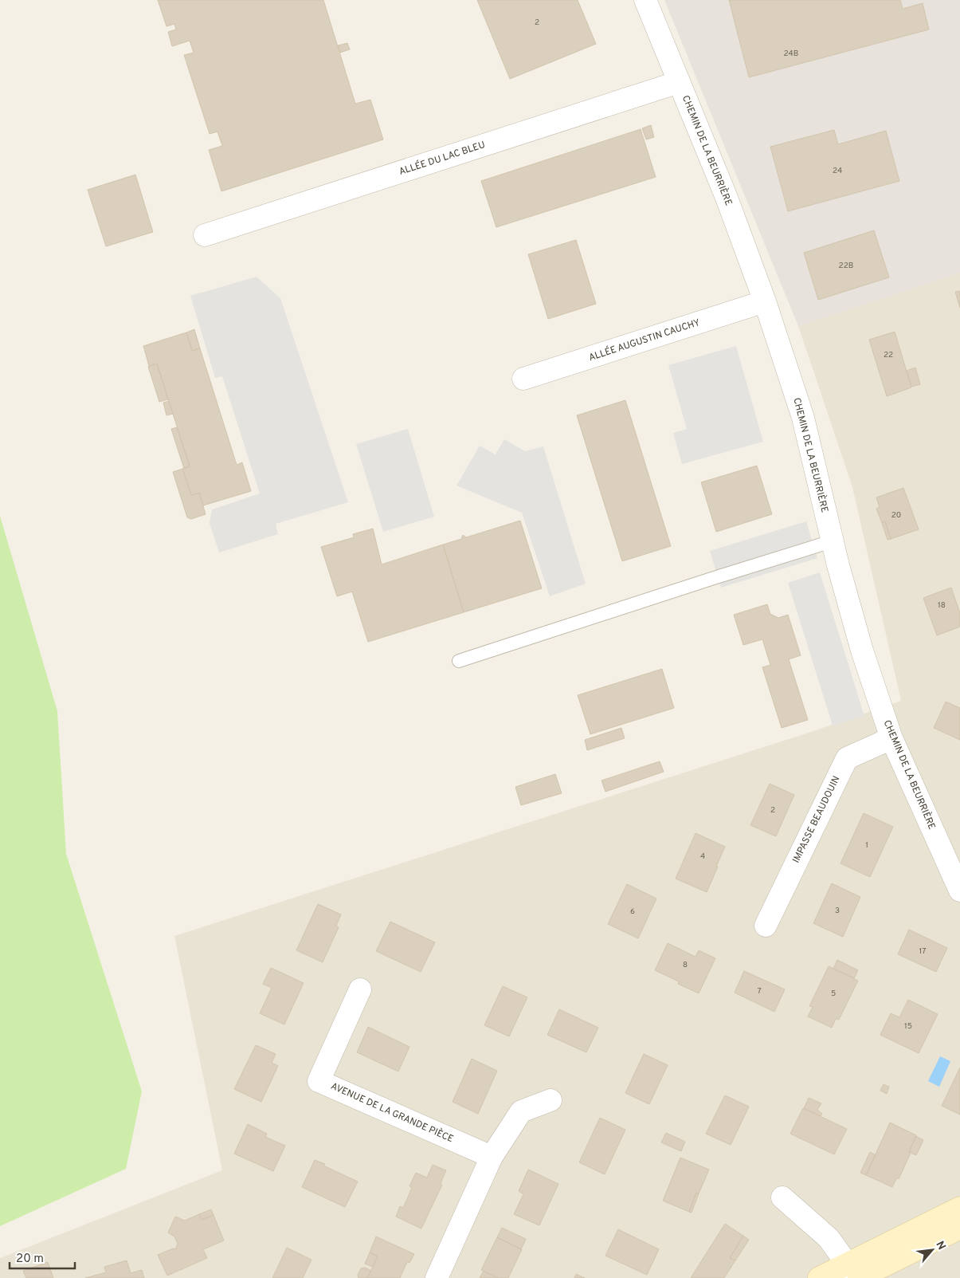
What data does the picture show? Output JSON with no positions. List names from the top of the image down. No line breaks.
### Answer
{"streets":{"street":["CHEMIN DE LA BEURRIÈRE","ALLÉE DU LAC BLEU","ALLÉE AUGUSTIN CAUCHY","IMPASSE BEAUDOUIN","AVENUE DE LA GRANDE PIÈCE"]},"crossings":[["CHEMIN DE LA BEURRIÈRE","ALLÉE DU LAC BLEU"],["CHEMIN DE LA BEURRIÈRE","ALLÉE AUGUSTIN CAUCHY"],["CHEMIN DE LA BEURRIÈRE","IMPASSE BEAUDOUIN"]],"house_numbers":["2","24B","24","22B","22","20","18","2","1","4","3","6","17","8","7","5","15"],"scale_bar":"20 m","north":"top right"}
